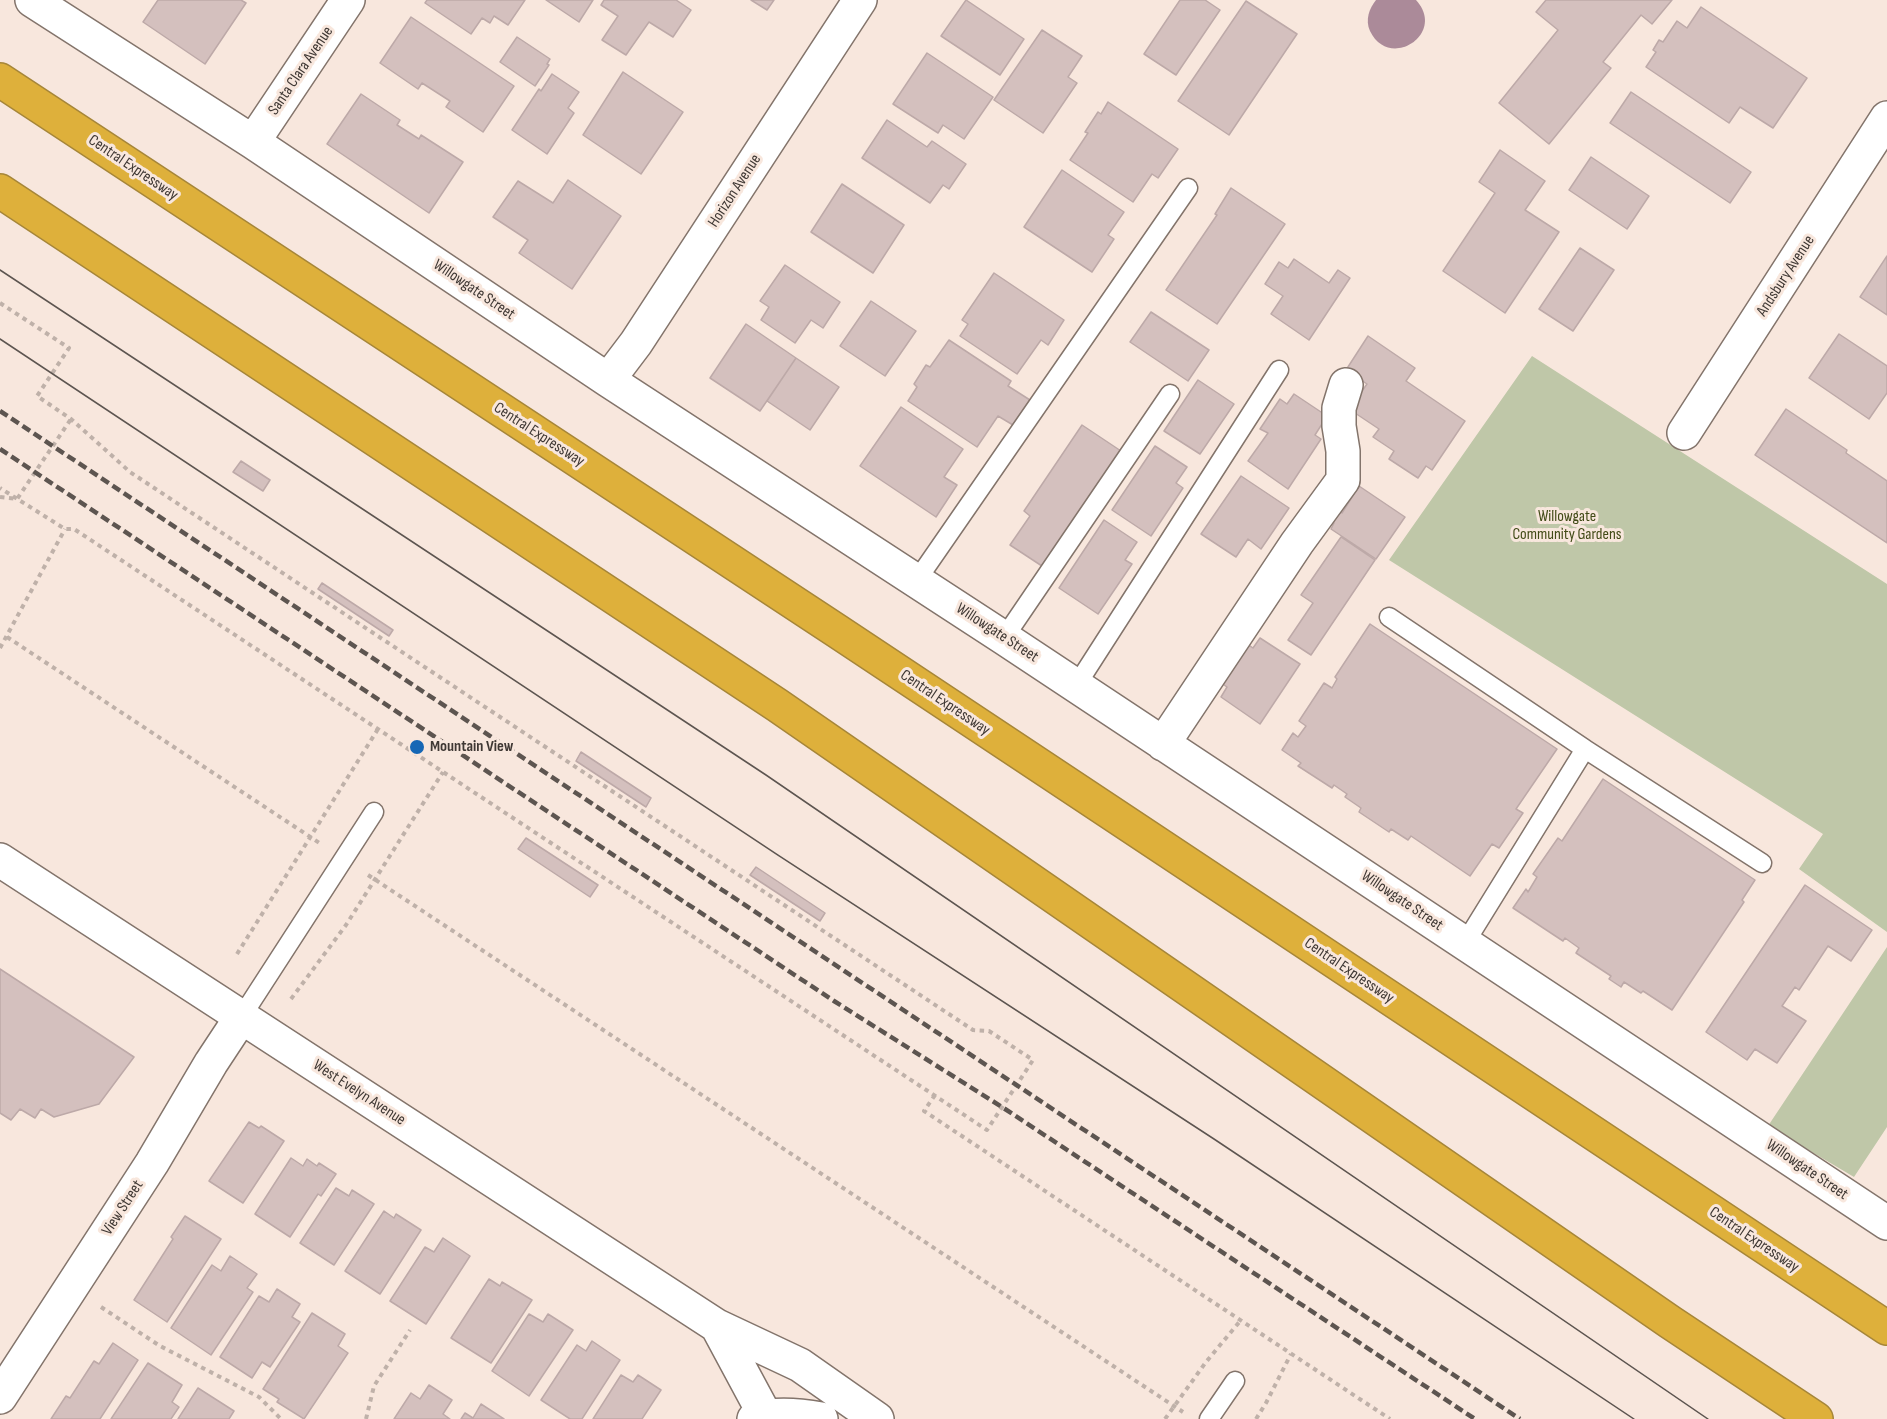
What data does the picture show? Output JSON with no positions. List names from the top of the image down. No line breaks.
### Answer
{"streets":{"highway":["Central Expressway"],"street":["Santa Clara Avenue","Horizon Avenue","Andsbury Avenue","Willowgate Street","West Evelyn Avenue","View Street"]},"crossings":[["Santa Clara Avenue","Willowgate Street"],["Horizon Avenue","Willowgate Street"],["West Evelyn Avenue","View Street"]],"parks":["Willowgate Community Gardens"],"places":["Mountain View"]}
